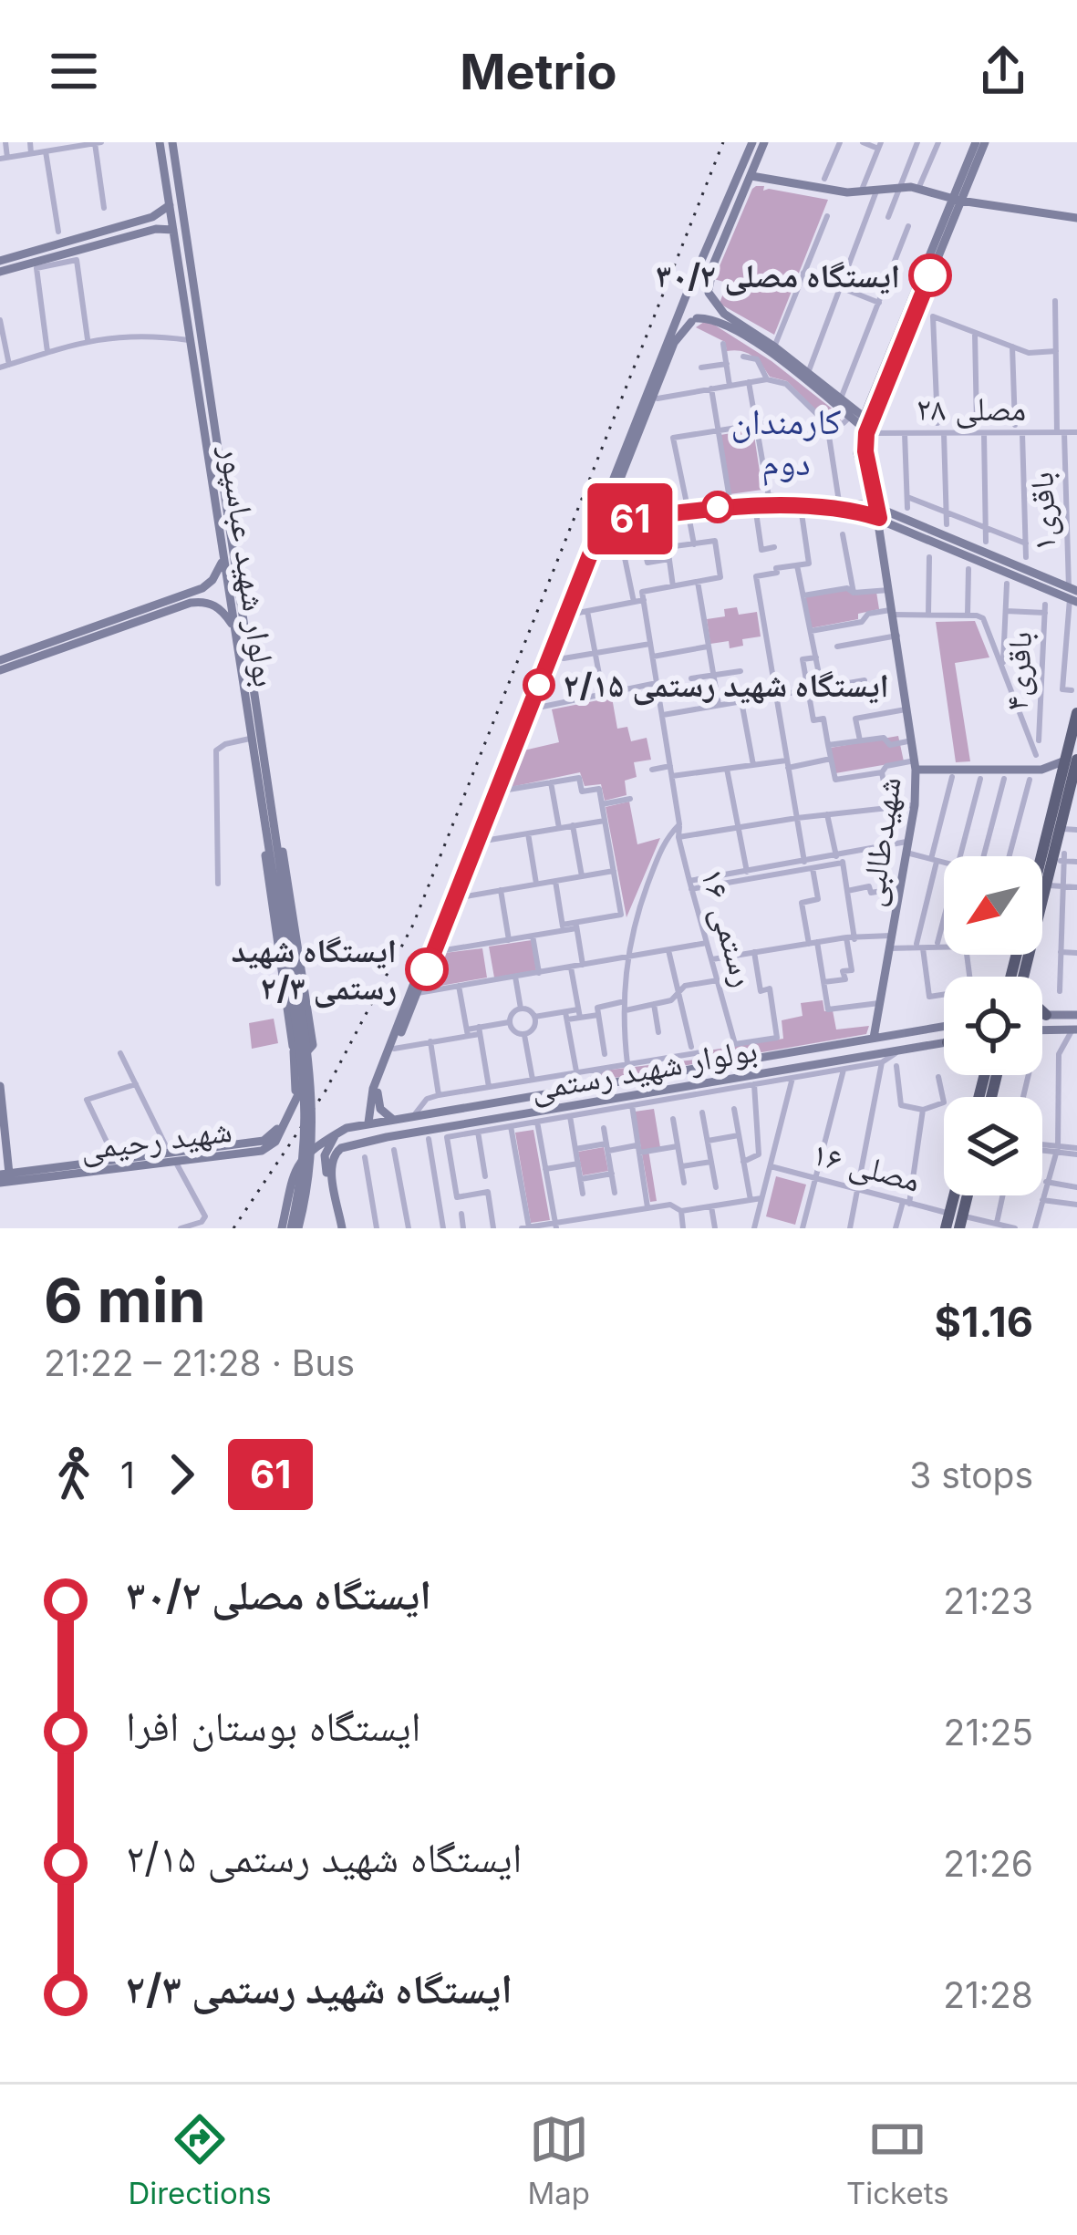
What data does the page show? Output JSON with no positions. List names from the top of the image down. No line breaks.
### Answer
{"streets":{"street":["مصلی ۲۸","باقری۱","بولوار شهید عباسپور","باقری۴","شهیدطالبی","رستمی ۱۶","بولوار شهید رستمی","شهید رحیمی","مصلی ۱۶"]},"crossings":[["مصلی ۲۸","باقری۱"],["مصلی ۲۸","شهیدطالبی"],["شهیدطالبی","بولوار شهید رستمی"]],"districts":["کارمندان دوم"],"places":["ایستگاه مصلی ۳۰/۲","ایستگاه شهید رستمی ۲/۱۵","ایستگاه شهید رستمی ۲/۳"],"lines":["bus line 61"],"north":"bottom left","page":{"header":"Metrio","on_map":"61","heading":["6 min","21:22 – 21:28 · Bus","$1.16"],"legs":["1","61","3 stops"],"list":[{"name":"ایستگاه مصلی ۳۰/۲","value":"21:23"},{"name":"ایستگاه بوستان افرا","value":"21:25"},{"name":"ایستگاه شهید رستمی ۲/۱۵","value":"21:26"},{"name":"ایستگاه شهید رستمی ۲/۳","value":"21:28"}],"tabs":["Directions","Map","Tickets"]}}
